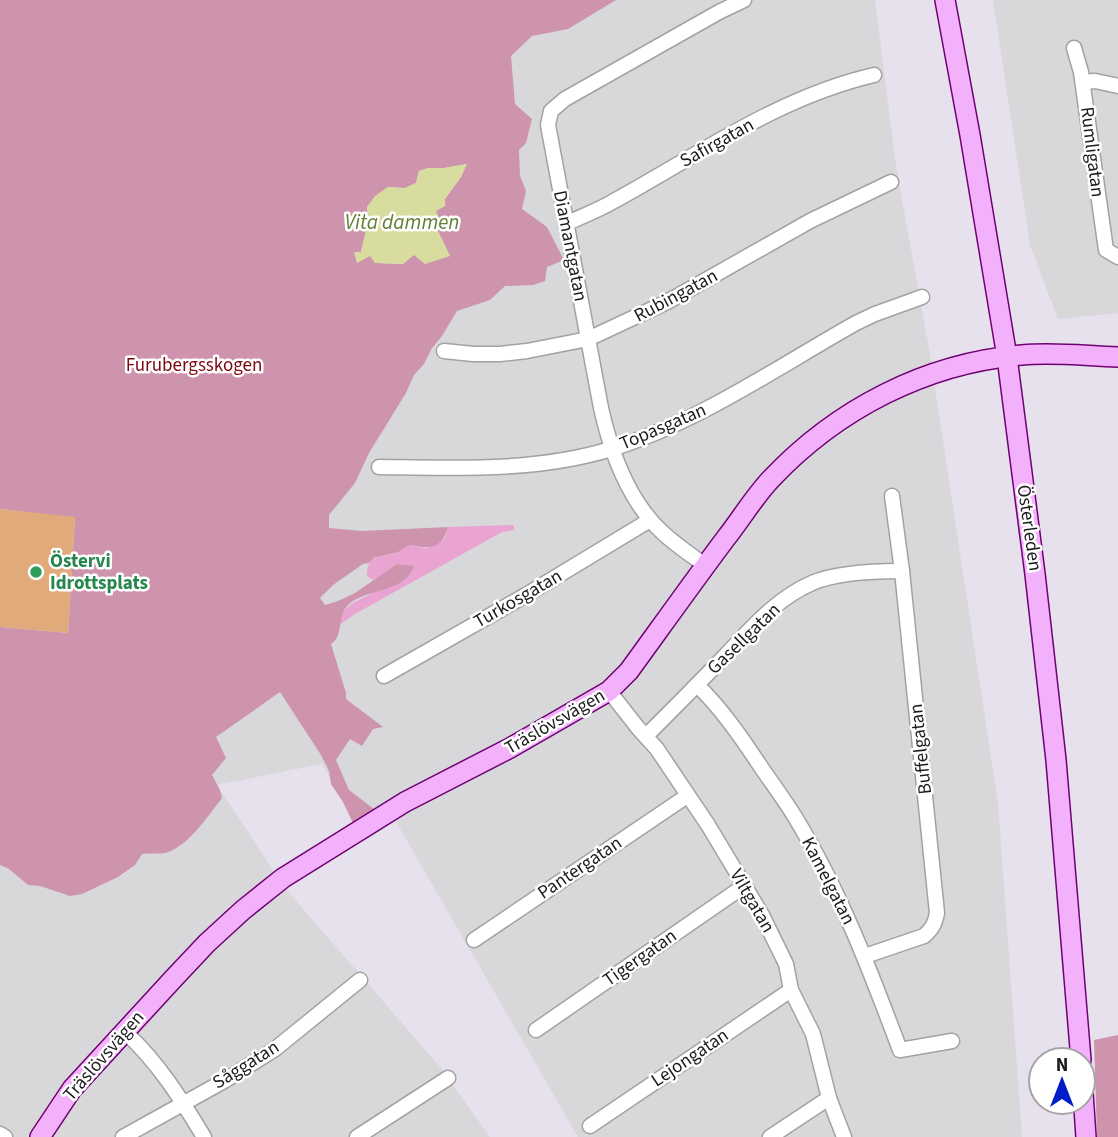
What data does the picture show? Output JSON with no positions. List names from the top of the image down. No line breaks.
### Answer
{"streets":{"street":["Safirgatan","Rumligatan","Diamantgatan","Rubingatan","Topasgatan","Österleden","Turkosgatan","Gasellgatan","Träslövsvägen","Buffelgatan","Pantergatan","Kamelgatan","Viltgatan","Tigergatan","Lejongatan","Såggatan"]},"crossings":[["Safirgatan","Diamantgatan"],["Diamantgatan","Rubingatan"],["Diamantgatan","Topasgatan"],["Diamantgatan","Turkosgatan"],["Diamantgatan","Träslövsvägen"],["Österleden","Träslövsvägen"],["Gasellgatan","Buffelgatan"],["Gasellgatan","Kamelgatan"],["Gasellgatan","Viltgatan"],["Träslövsvägen","Viltgatan"],["Buffelgatan","Kamelgatan"],["Pantergatan","Viltgatan"],["Viltgatan","Tigergatan"],["Viltgatan","Lejongatan"]],"water":["Vita dammen"],"parks":["Furubergsskogen"],"places":["Östervi Idrottsplats"],"north":"top"}
